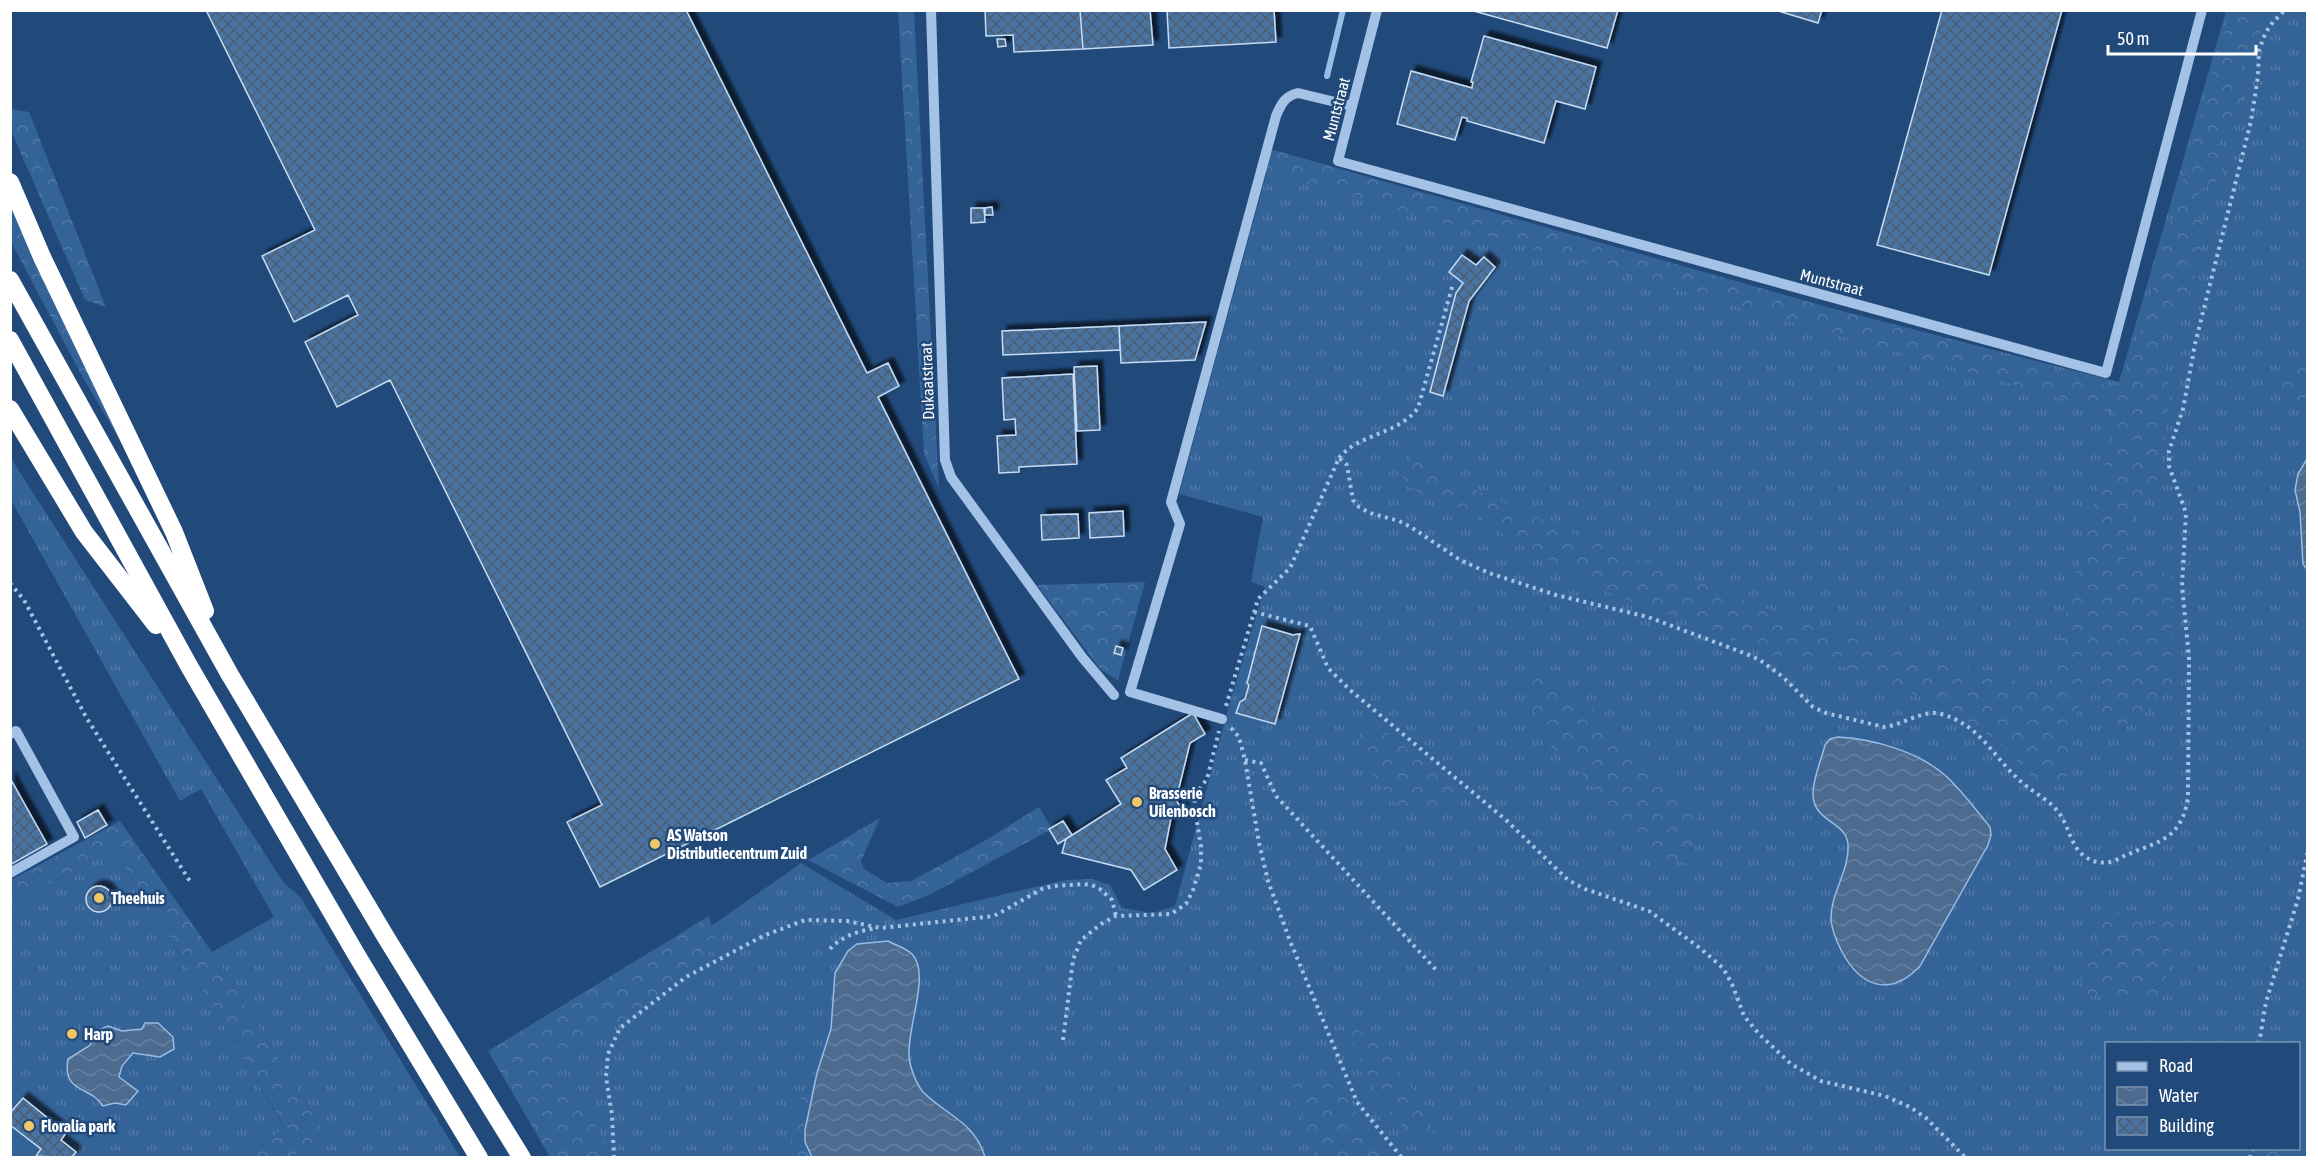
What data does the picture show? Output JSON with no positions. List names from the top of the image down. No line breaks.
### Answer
{"streets":{"street":["Muntstraat","Dukaatstraat"]},"places":["Brasserie Uilenbosch","AS Watson Distributiecentrum Zuid","Theehuis","Harp","Floralia park"],"legend":["Road","Water","Building"],"scale_bar":"50 m"}
